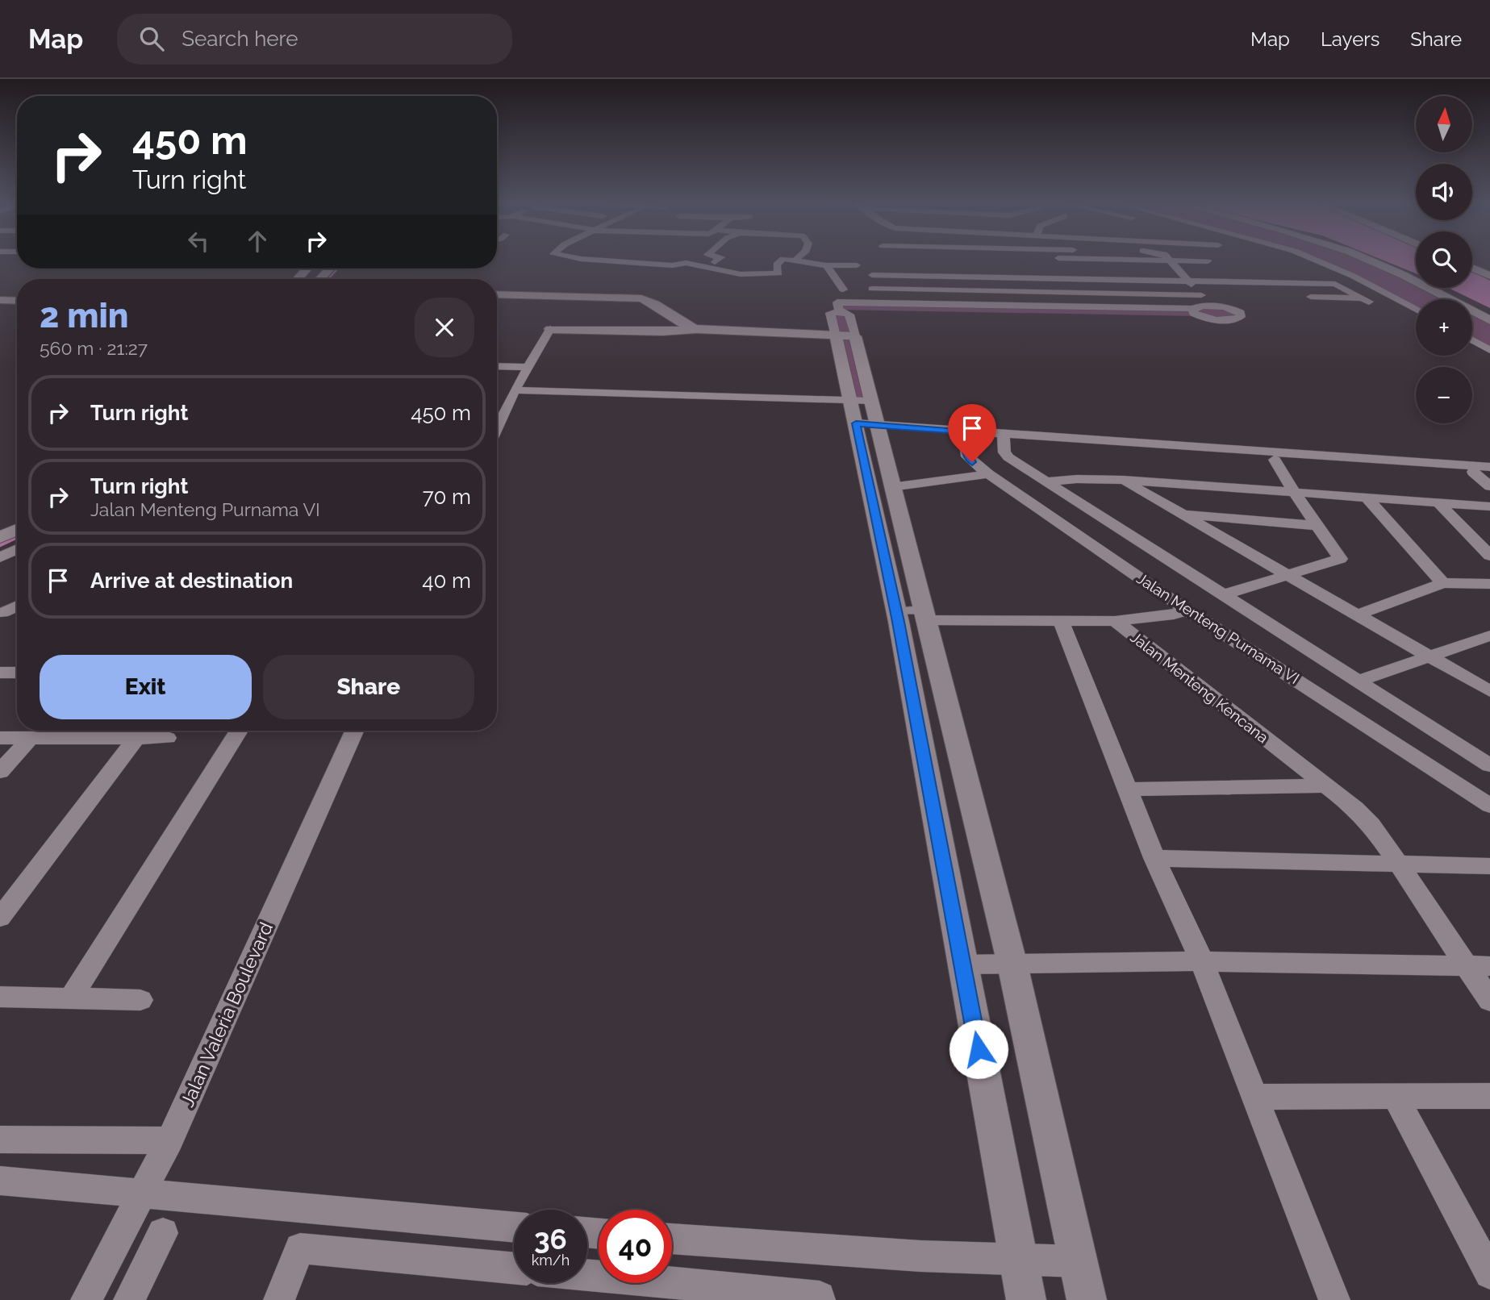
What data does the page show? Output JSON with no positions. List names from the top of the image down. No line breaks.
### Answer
{"streets":{"street":["Jalan Menteng Purnama VI","Jalan Menteng Kencana","Jalan Valeria Boulevard"]},"north":"top","page":{"header":"Map","search":"Search here","nav":["Map","Layers","Share"],"map_buttons":["+","−"],"turn":["450 m","Turn right"],"heading":["2 min","560 m · 21:27"],"list":[{"name":"Turn right","value":"450 m"},{"name":"Turn right","note":"Jalan Menteng Purnama VI","value":"70 m"},{"name":"Arrive at destination","value":"40 m"}],"buttons":["Exit","Share"],"speed":"36 km/h","limit":"40"}}
